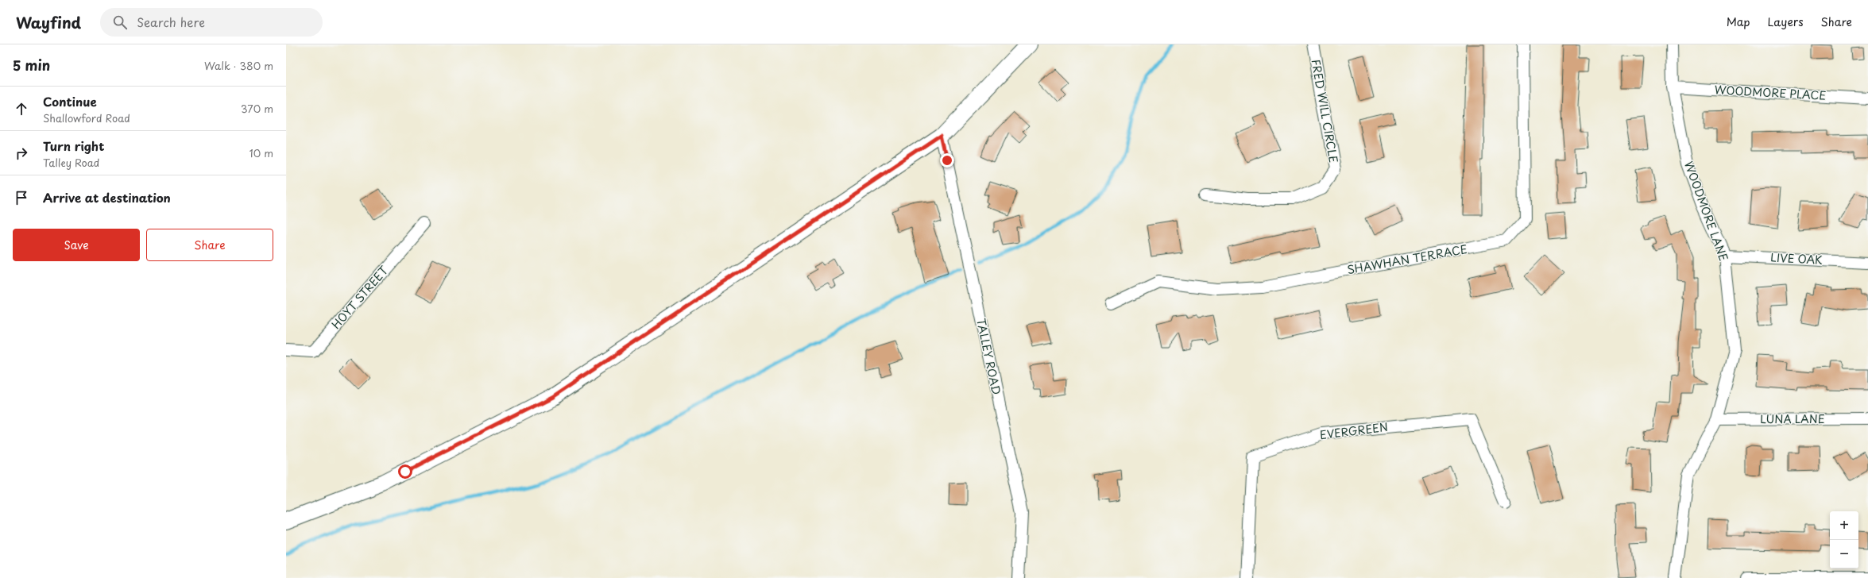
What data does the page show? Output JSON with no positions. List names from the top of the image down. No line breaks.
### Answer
{"streets":{"street":["WOODMORE PLACE","FRED WILL CIRCLE","WOODMORE LANE","LIVE OAK","SHAWHAN TERRACE","HOYT STREET","TALLEY ROAD","LUNA LANE","EVERGREEN"]},"crossings":[["WOODMORE PLACE","WOODMORE LANE"],["WOODMORE LANE","LIVE OAK"],["WOODMORE LANE","LUNA LANE"]],"page":{"header":"Wayfind","search":"Search here","nav":["Map","Layers","Share"],"heading":["5 min","Walk · 380 m"],"list":[["Continue","Shallowford Road","370 m"],["Turn right","Talley Road","10 m"],"Arrive at destination"],"buttons":["Save","Share"],"map_buttons":["+","−"]}}
